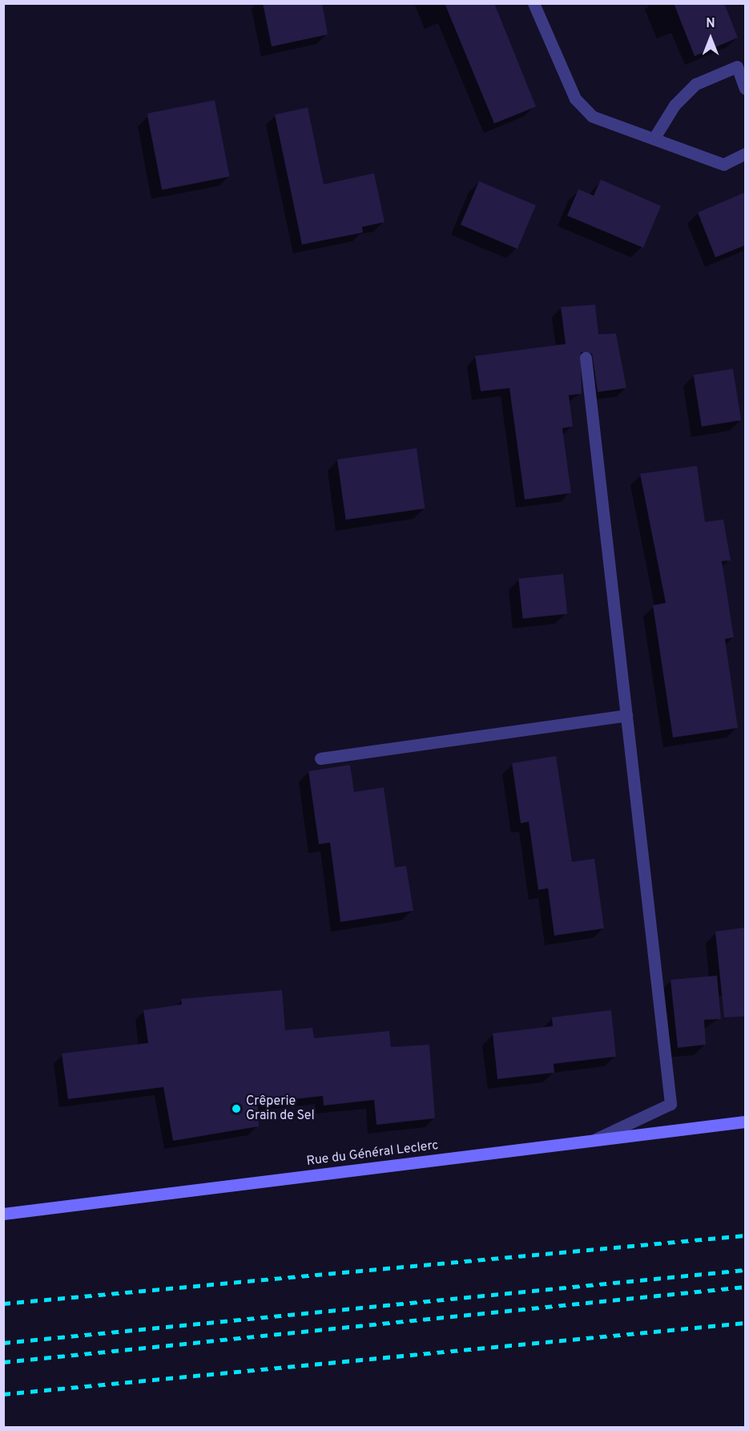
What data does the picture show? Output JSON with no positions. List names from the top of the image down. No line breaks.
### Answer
{"streets":{"main road":["Rue du Général Leclerc"]},"places":["Crêperie Grain de Sel"],"north":"top"}
